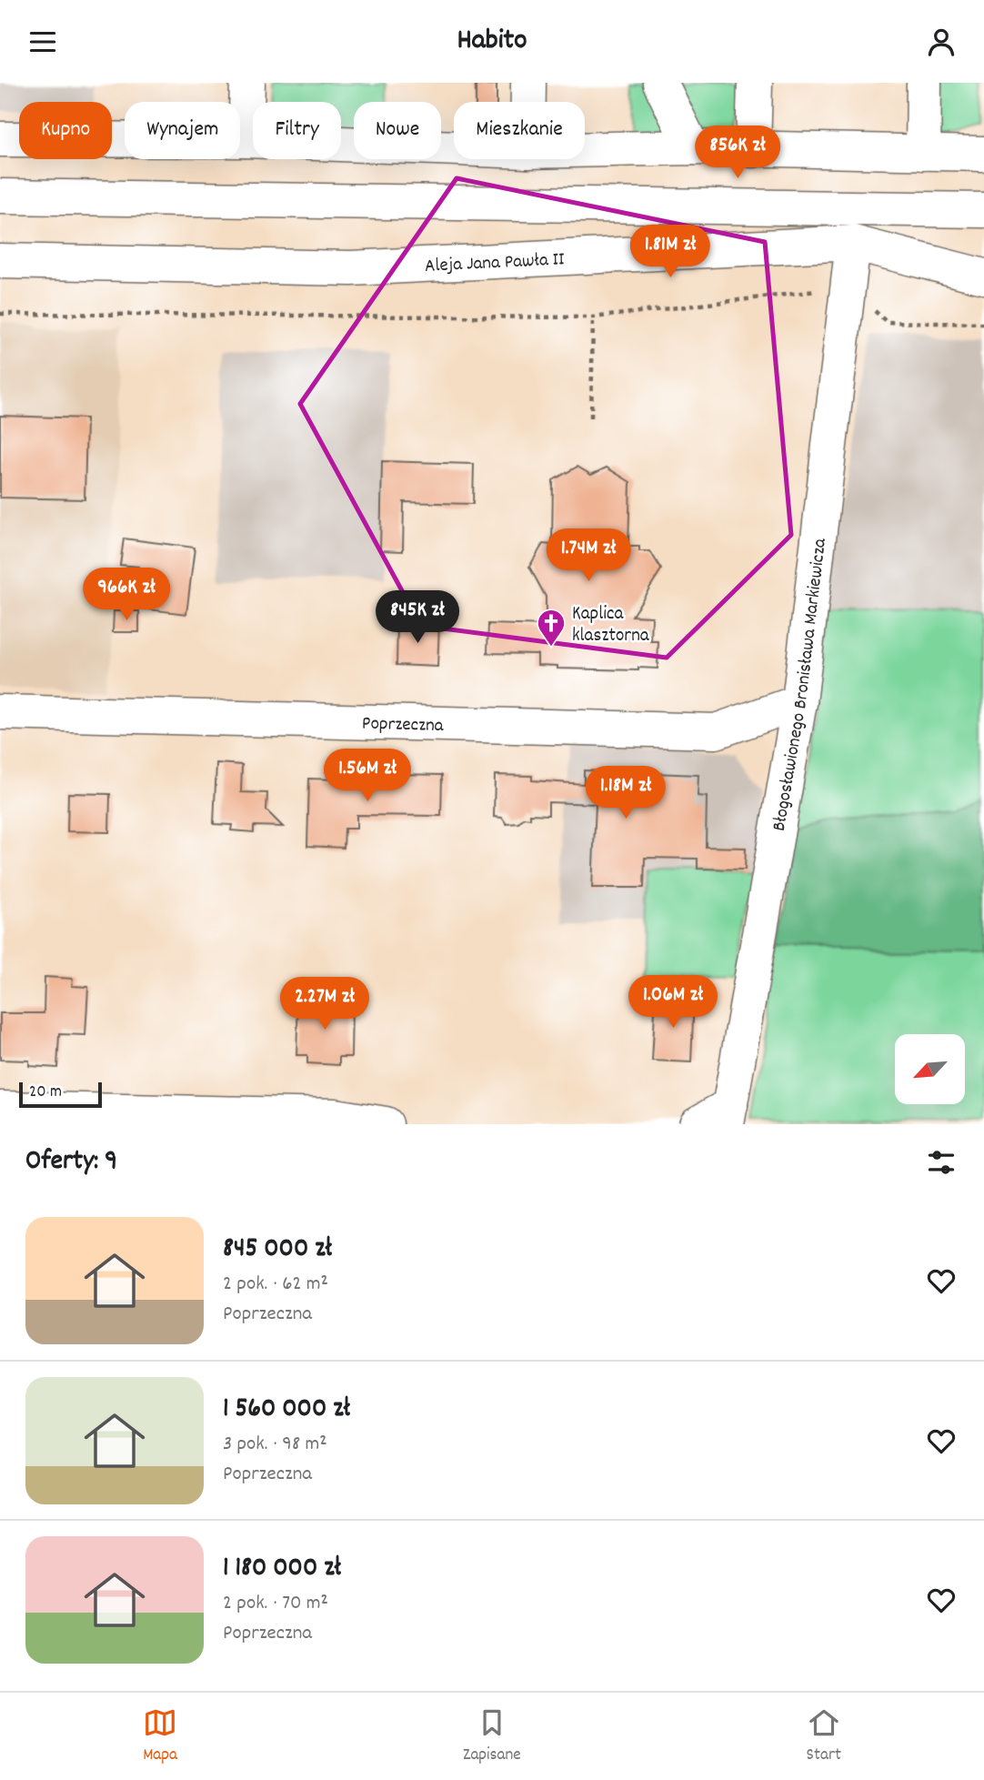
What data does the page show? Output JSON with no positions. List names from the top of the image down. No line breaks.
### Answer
{"streets":{"street":["Aleja Jana Pawła II","Błogosławionego Bronisława Markiewicza","Poprzeczna"]},"crossings":[["Aleja Jana Pawła II","Błogosławionego Bronisława Markiewicza"],["Błogosławionego Bronisława Markiewicza","Poprzeczna"]],"places":{"church":["Kaplica klasztorna"]},"scale_bar":"20 m","north":"bottom left","page":{"header":"Habito","chip":["Kupno","Wynajem","Filtry","Nowe","Mieszkanie"],"price":["856K zł","1.81M zł","1.74M zł","966K zł","845K zł","1.56M zł","1.18M zł","1.06M zł","2.27M zł"],"scale":"20 m","heading":"Oferty: 9","list":[{"name":"845 000 zł","note":"2 pok. · 62 m² · Poprzeczna"},{"name":"1 560 000 zł","note":"3 pok. · 98 m² · Poprzeczna"},{"name":"1 180 000 zł","note":"2 pok. · 70 m² · Poprzeczna"}],"tabs":["Mapa","Zapisane","Start"]}}
